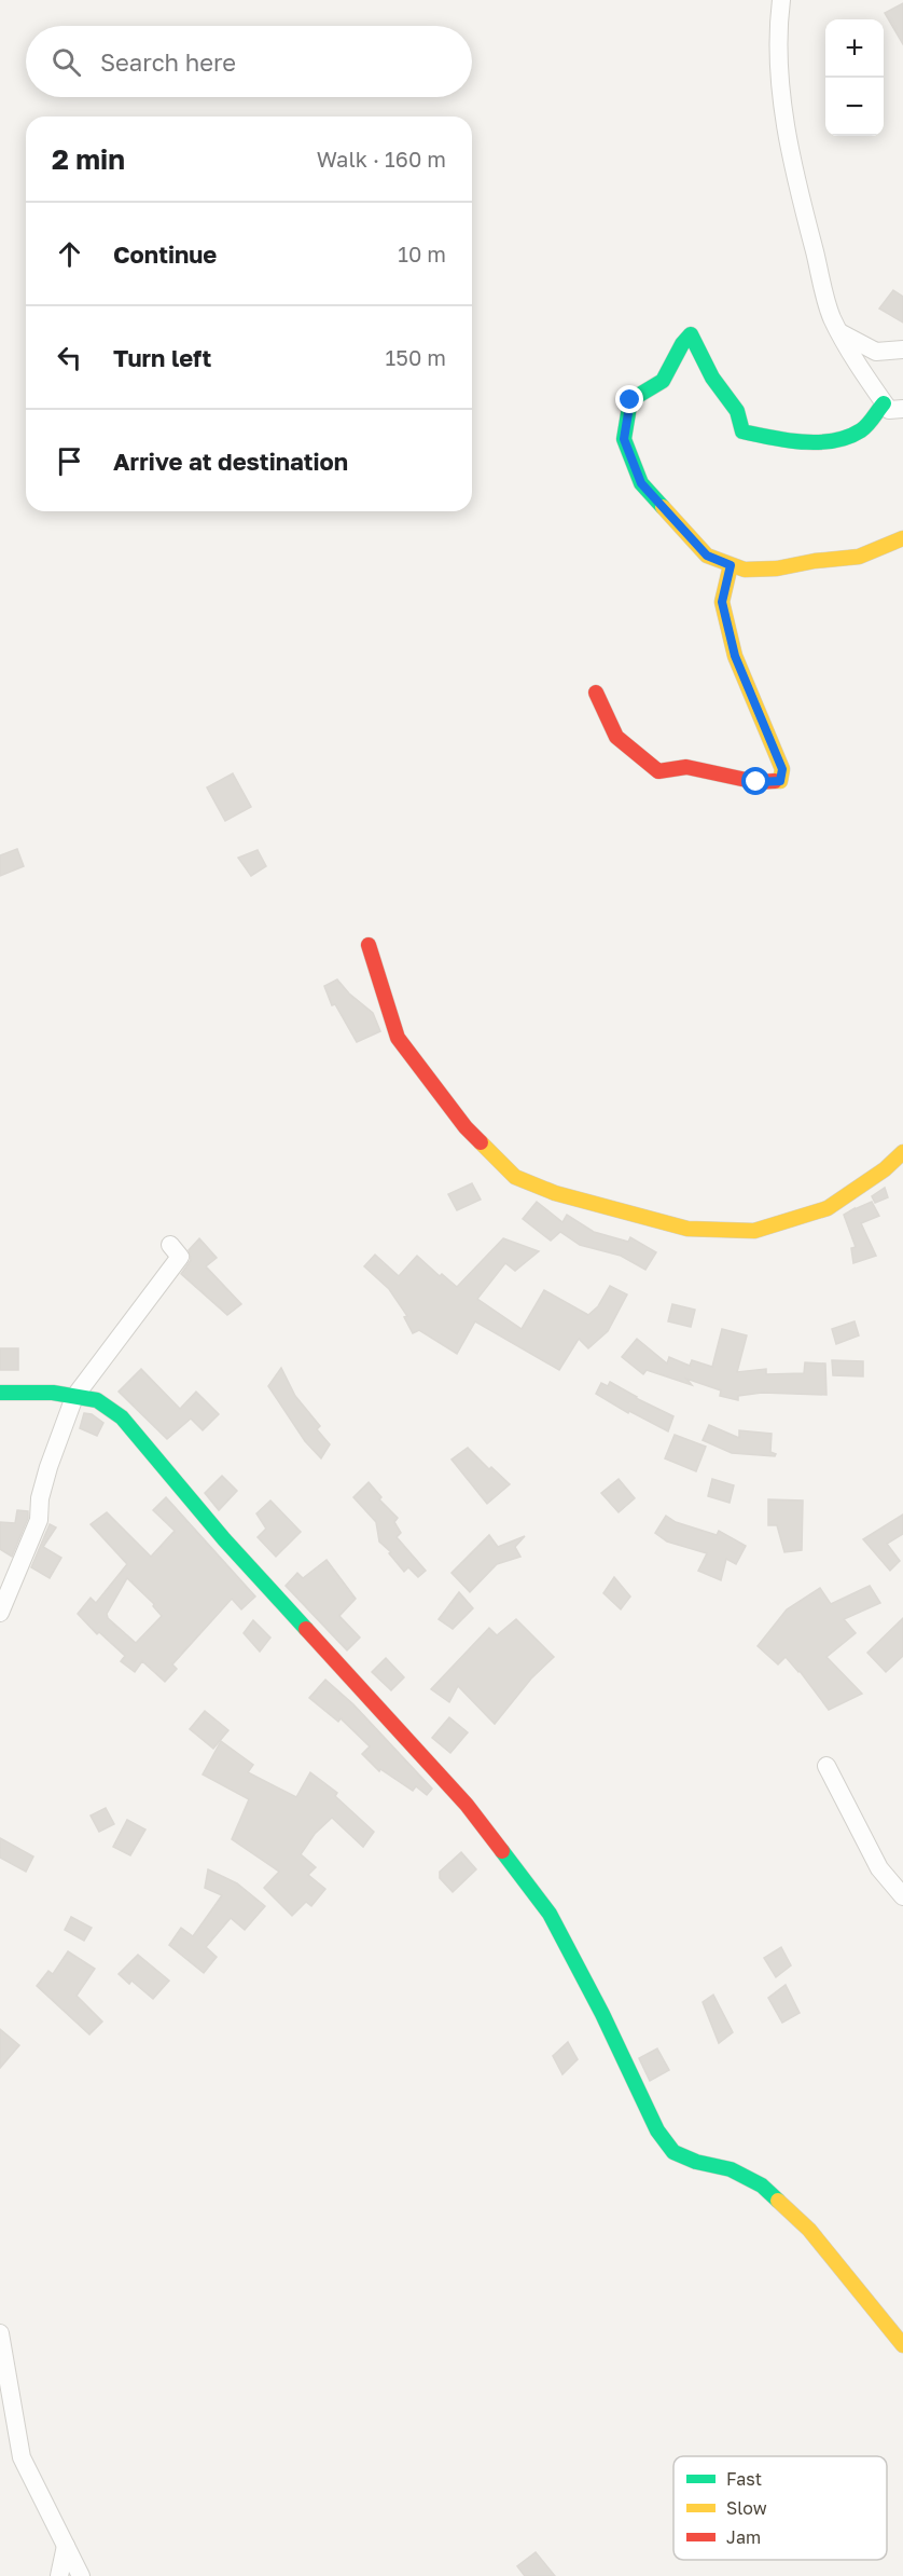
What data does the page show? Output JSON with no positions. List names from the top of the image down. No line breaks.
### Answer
{"legend":["Fast","Slow","Jam"],"page":{"map_buttons":["+","−"],"search":"Search here","heading":["2 min","Walk · 160 m"],"list":[["Continue","10 m"],["Turn left","150 m"],"Arrive at destination"]}}
